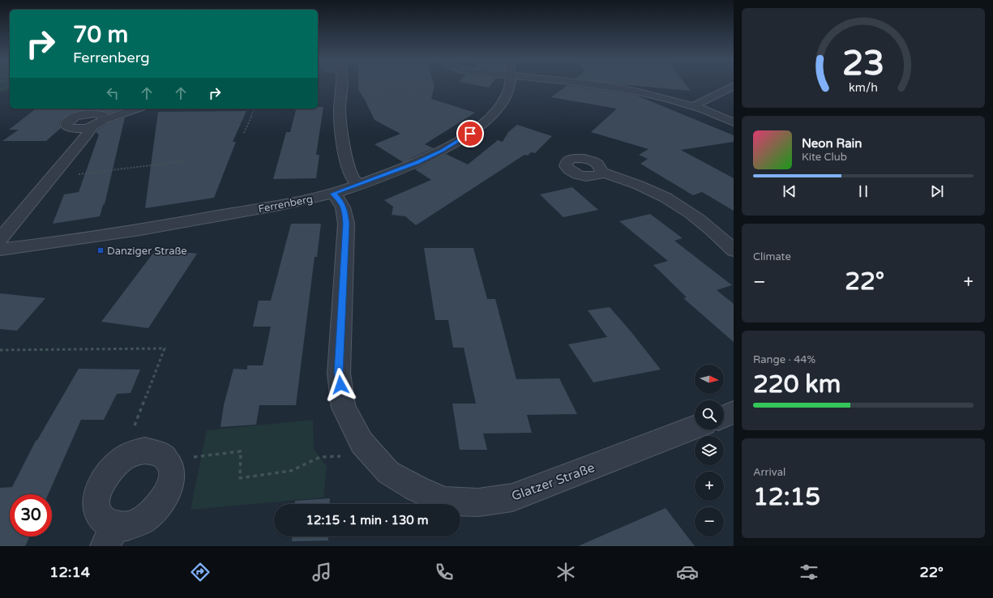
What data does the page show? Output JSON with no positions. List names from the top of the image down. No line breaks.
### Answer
{"streets":{"street":["Ferrenberg","Glatzer Straße"]},"crossings":[["Ferrenberg","Glatzer Straße"]],"places":{"transit":["Danziger Straße"]},"north":"right","page":{"turn":["70 m","Ferrenberg"],"song":["Neon Rain","Kite Club"],"tile":["Climate",["Range · 44%","220 km"],["Arrival","12:15"]],"heat":["−","22°","+"],"map_buttons":["+","−"],"limit":"30","trip":"12:15 · 1 min · 130 m","tabs":["12:14","22°"],"gauge":["23","km/h"]}}
